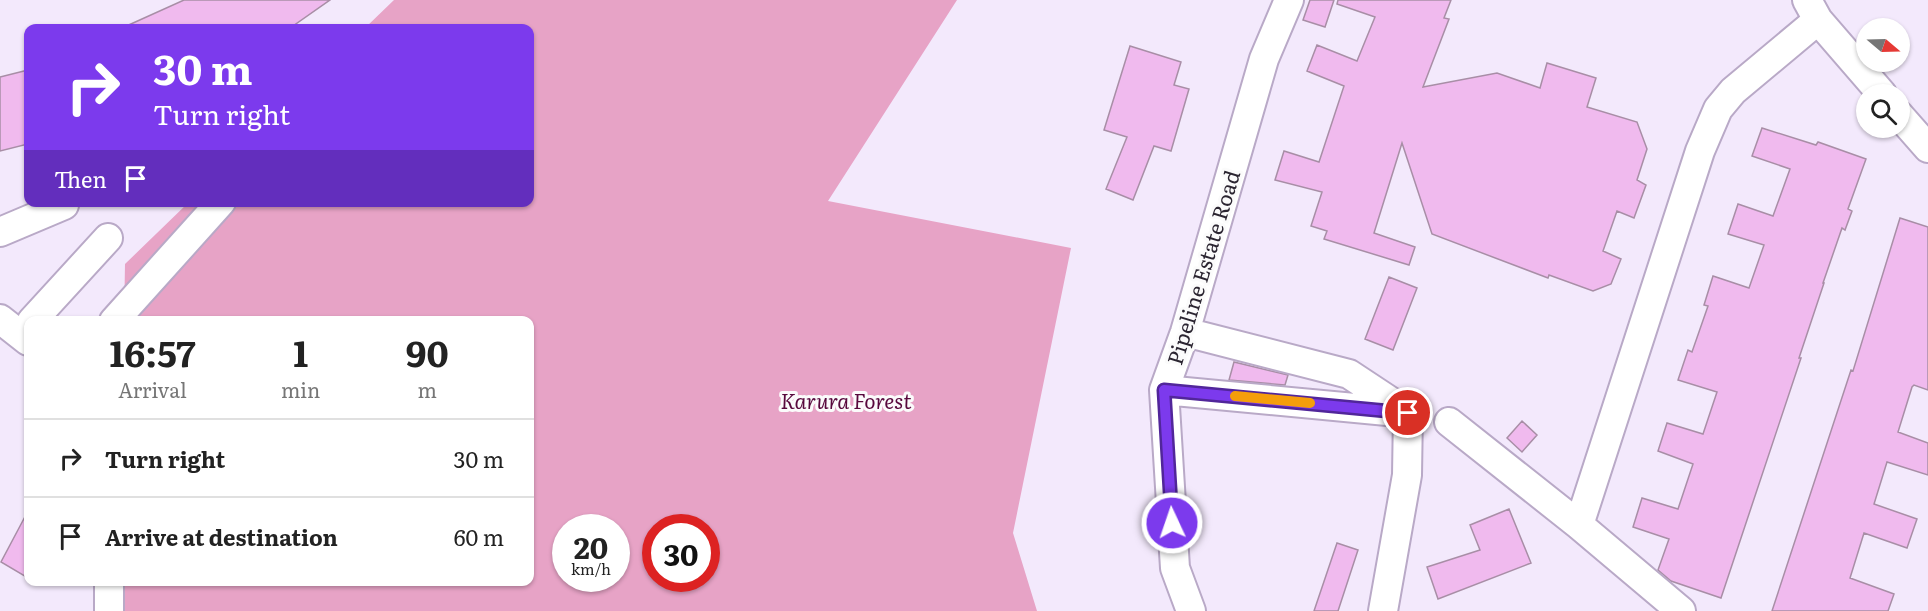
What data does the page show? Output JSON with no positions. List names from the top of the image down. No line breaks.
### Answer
{"streets":{"street":["Pipeline Estate Road"]},"parks":["Karura Forest"],"north":"right","page":{"turn":["30 m","Turn right"],"then":"Then","eta":["16:57","Arrival","1","min","90","m"],"list":[{"name":"Turn right","value":"30 m"},{"name":"Arrive at destination","value":"60 m"}],"speed":"20 km/h","limit":"30"}}
